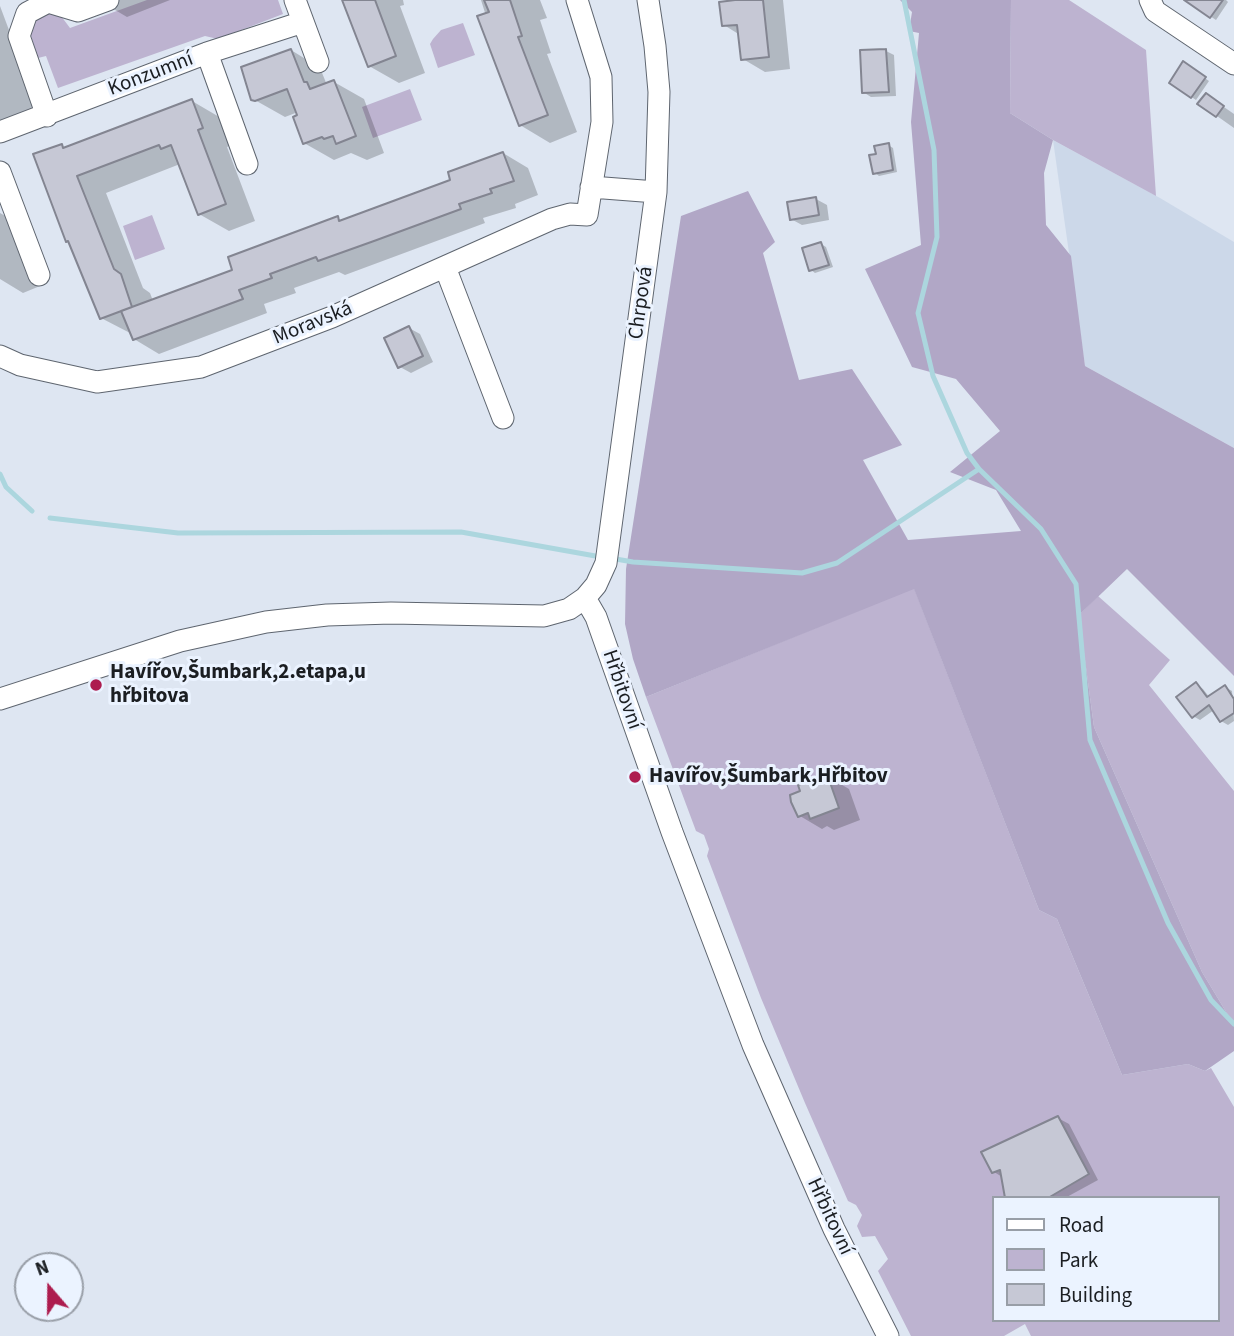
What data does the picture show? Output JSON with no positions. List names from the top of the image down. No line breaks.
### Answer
{"streets":{"street":["Konzumní","Chrpová","Moravská","Hřbitovní"]},"crossings":[["Chrpová","Hřbitovní"]],"places":["Havířov,Šumbark,2.etapa,u hřbitova","Havířov,Šumbark,Hřbitov"],"legend":["Road","Park","Building"],"north":"top"}
